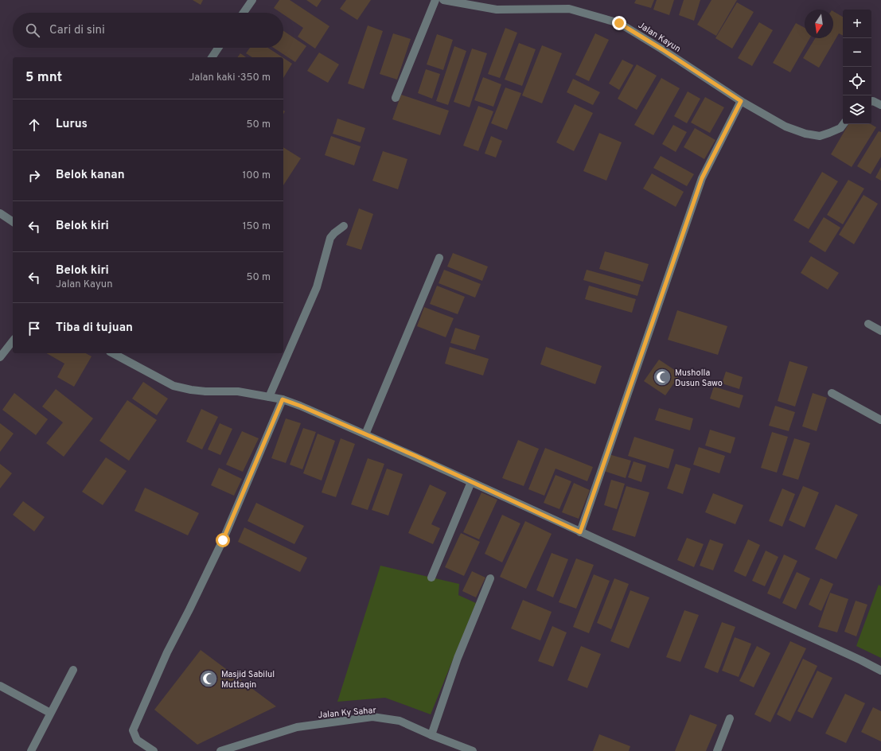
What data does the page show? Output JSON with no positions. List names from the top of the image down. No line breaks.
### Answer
{"streets":{"street":["Jalan Kayun","Jalan Ky Sahar"]},"places":{"mosque":["Musholla Dusun Sawo","Masjid Sabilul Muttaqin"]},"north":"bottom","page":{"map_buttons":["+","−"],"search":"Cari di sini","heading":["5 mnt","Jalan kaki · 350 m"],"list":[["Lurus","50 m"],["Belok kanan","100 m"],["Belok kiri","150 m"],["Belok kiri","Jalan Kayun","50 m"],"Tiba di tujuan"]}}
